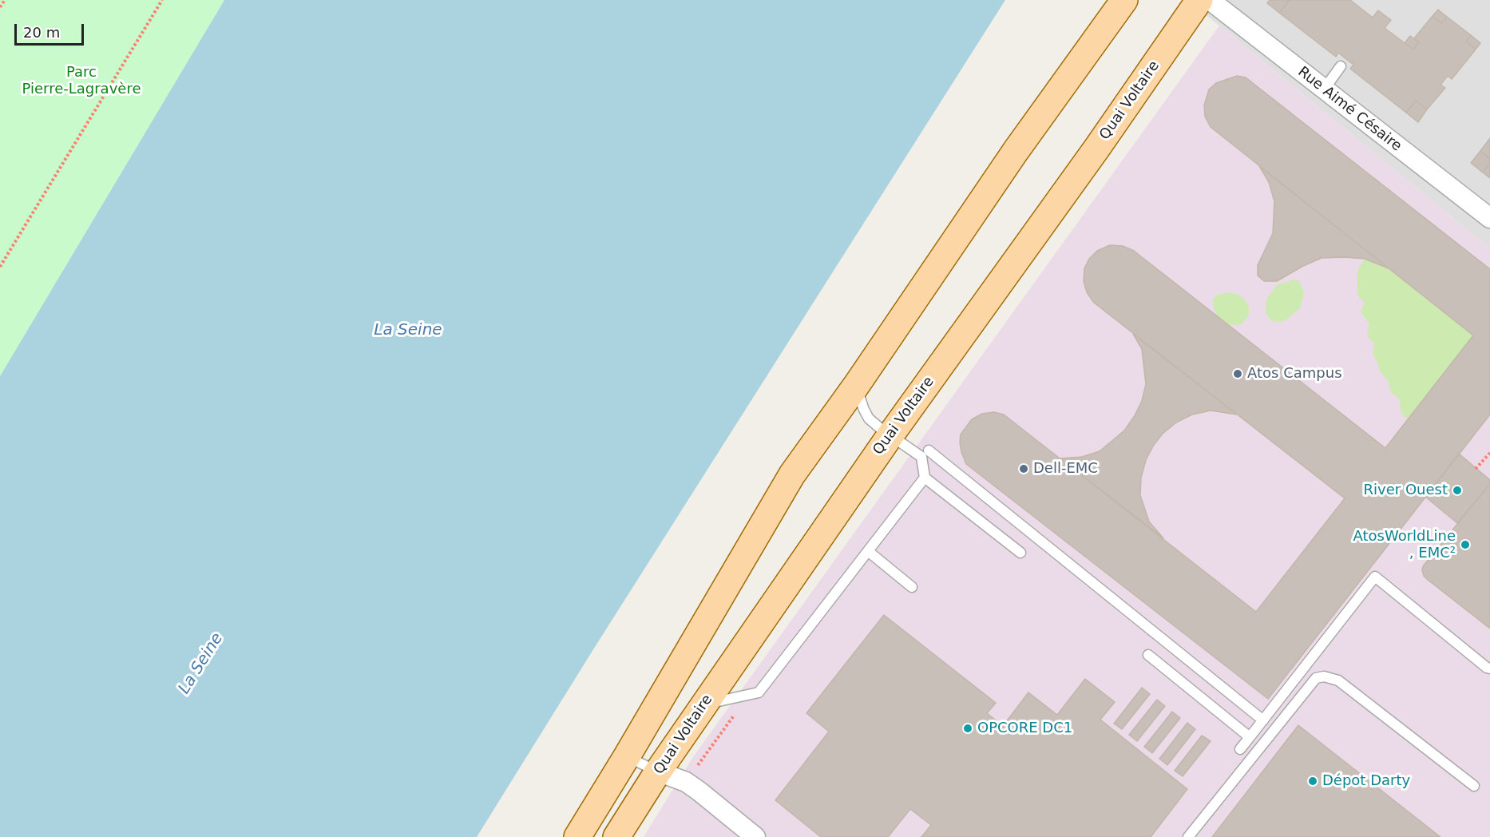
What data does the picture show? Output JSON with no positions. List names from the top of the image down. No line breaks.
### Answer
{"streets":{"main road":["Quai Voltaire"],"street":["Rue Aimé Césaire"]},"water":["La Seine"],"parks":["Parc Pierre-Lagravère"],"places":["Atos Campus","Dell-EMC","River Ouest","AtosWorldLine , EMC²","OPCORE DC1","Dépot Darty"],"scale_bar":"20 m"}
